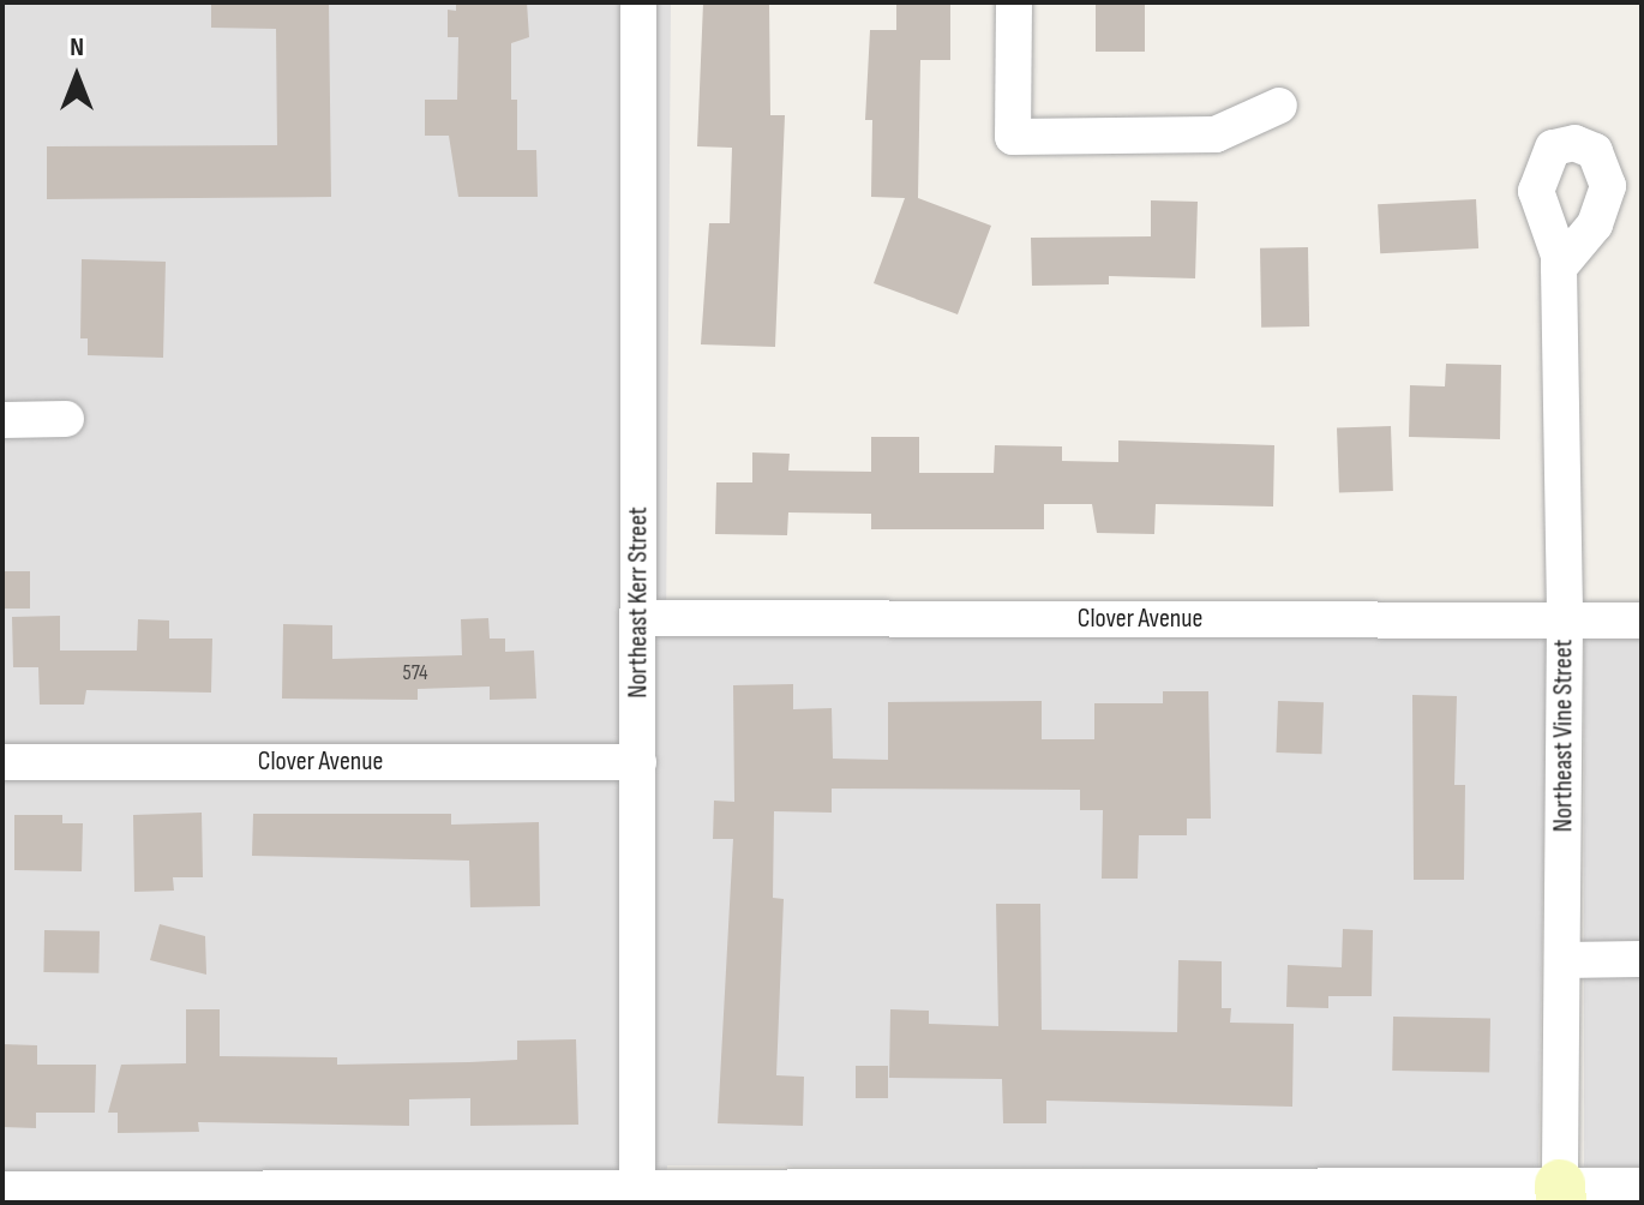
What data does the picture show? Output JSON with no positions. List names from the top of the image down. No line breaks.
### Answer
{"streets":{"street":["Northeast Kerr Street","Clover Avenue","Northeast Vine Street"]},"crossings":[["Northeast Kerr Street","Clover Avenue"],["Clover Avenue","Northeast Vine Street"]],"house_numbers":["574"],"north":"top"}
